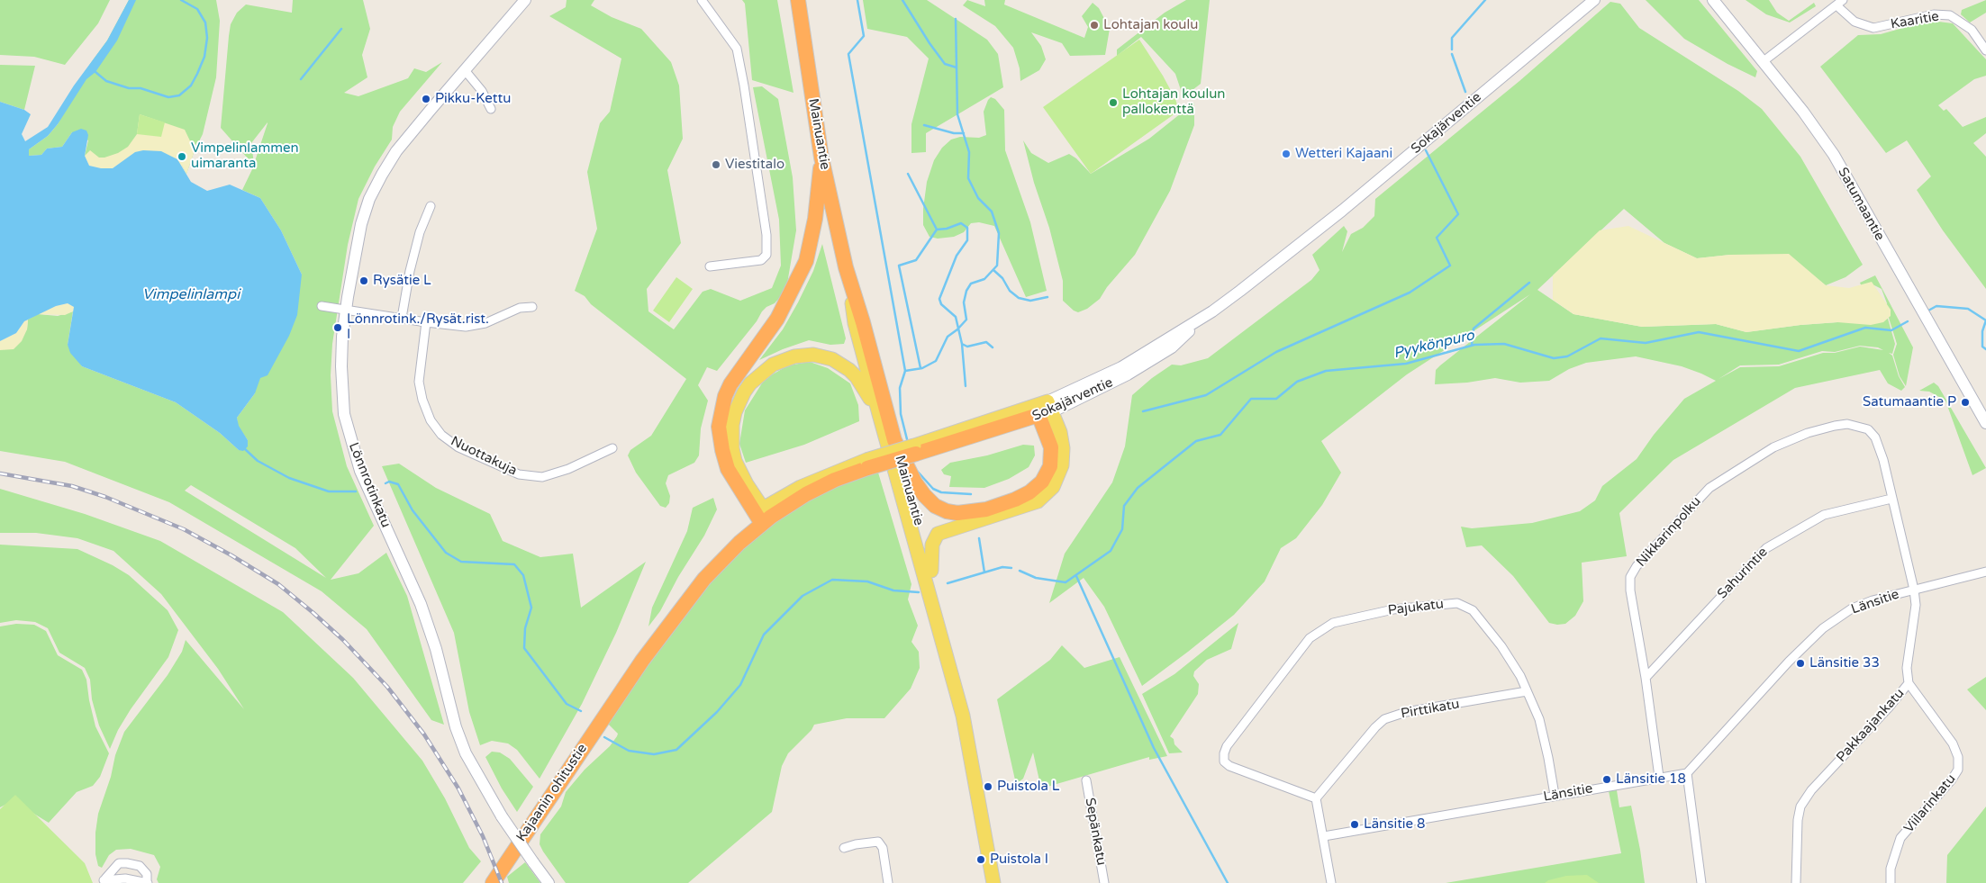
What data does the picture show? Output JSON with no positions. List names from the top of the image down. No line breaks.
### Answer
{"streets":{"highway":["Sokajärventie","Mainuantie","Kajaanin ohitustie"],"street":["Kaaritie","Satumaantie","Nuottakuja","Lönnrotinkatu","Nikkarinpolku","Sahurintie","Länsitie","Pajukatu","Pirttikatu","Pakkaajankatu","Viilarinkatu","Sepänkatu"]},"crossings":[["Sokajärventie","Kajaanin ohitustie"],["Nikkarinpolku","Sahurintie"],["Nikkarinpolku","Länsitie"],["Nikkarinpolku","Pakkaajankatu"],["Sahurintie","Pakkaajankatu"],["Länsitie","Pajukatu"],["Länsitie","Pakkaajankatu"],["Pajukatu","Pirttikatu"],["Pakkaajankatu","Viilarinkatu"]],"water":["Vimpelinlampi","Pyykönpuro"],"places":["Lohtajan koulu","Pikku-Kettu","Lohtajan koulun pallokenttä","Wetteri Kajaani","Vimpelinlammen uimaranta","Viestitalo","Rysätie L","Lönnrotink./Rysät.rist. I","Satumaantie P","Länsitie 33","Länsitie 18","Puistola L","Länsitie 8","Puistola I"]}
